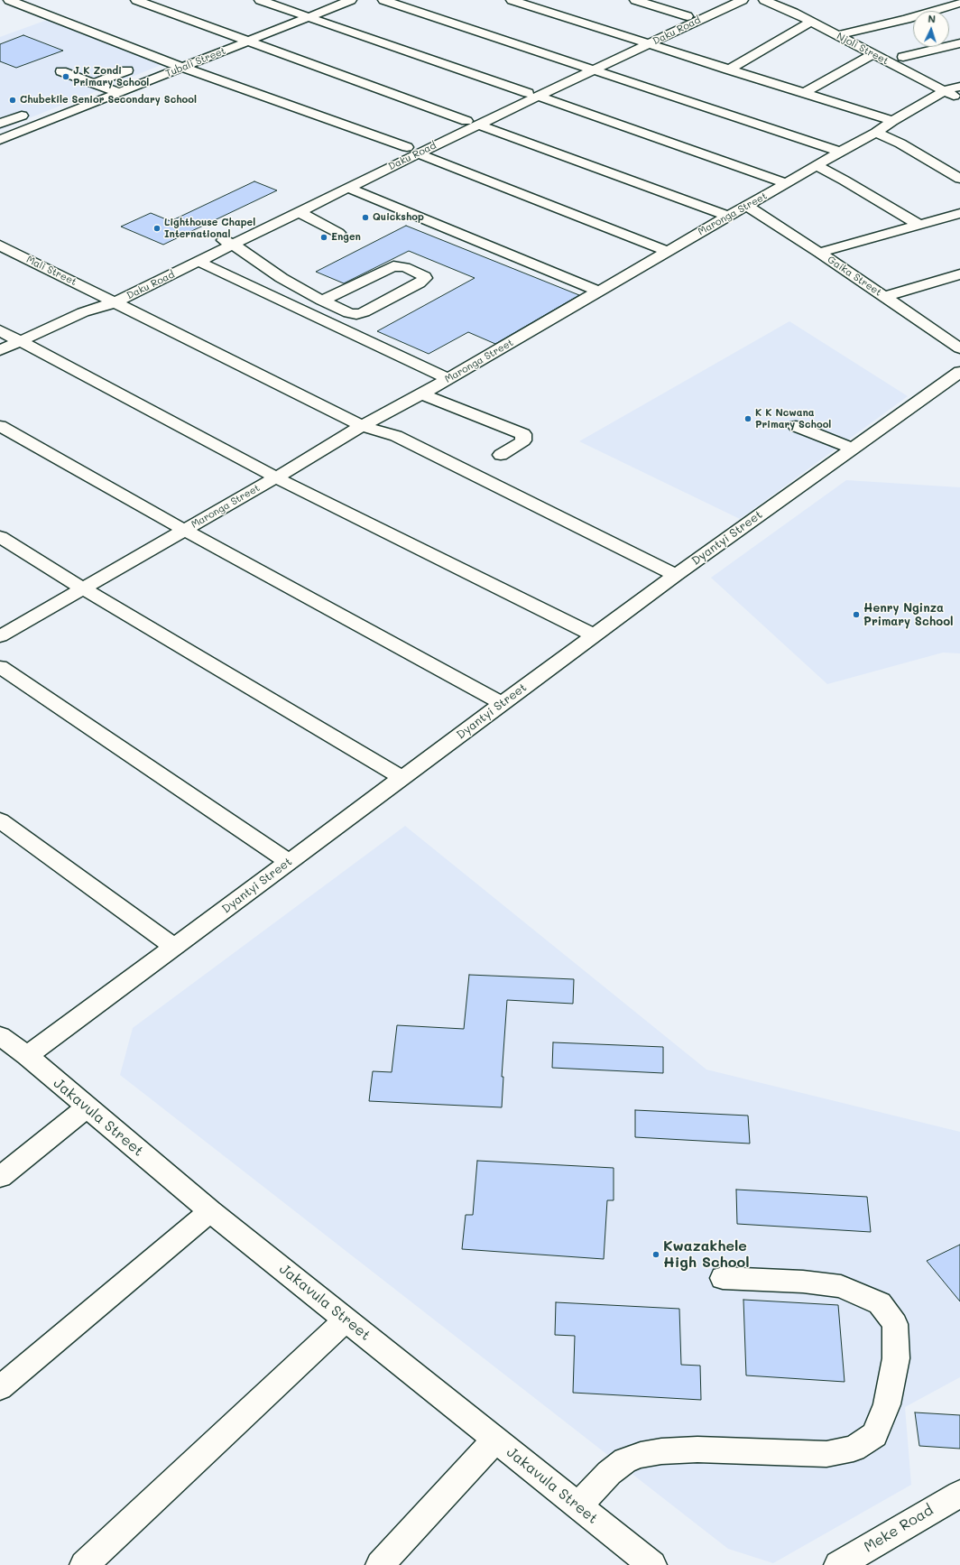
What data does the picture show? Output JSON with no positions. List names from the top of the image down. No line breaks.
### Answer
{"streets":{"street":["Daku Road","Njoli Street","Tubali Street","Maronga Street","Mali Street","Gaika Street","Dyantyi Street","Jakavula Street","Meke Road"]},"crossings":[["Daku Road","Mali Street"],["Njoli Street","Maronga Street"],["Maronga Street","Mali Street"],["Maronga Street","Gaika Street"],["Mali Street","Dyantyi Street"],["Dyantyi Street","Jakavula Street"]],"places":["J K Zondi Primary School","Chubekile Senior Secondary School","Quickshop","Lighthouse Chapel International","Engen","K K Ncwana Primary School","Henry Nginza Primary School","Kwazakhele High School"],"north":"top"}
